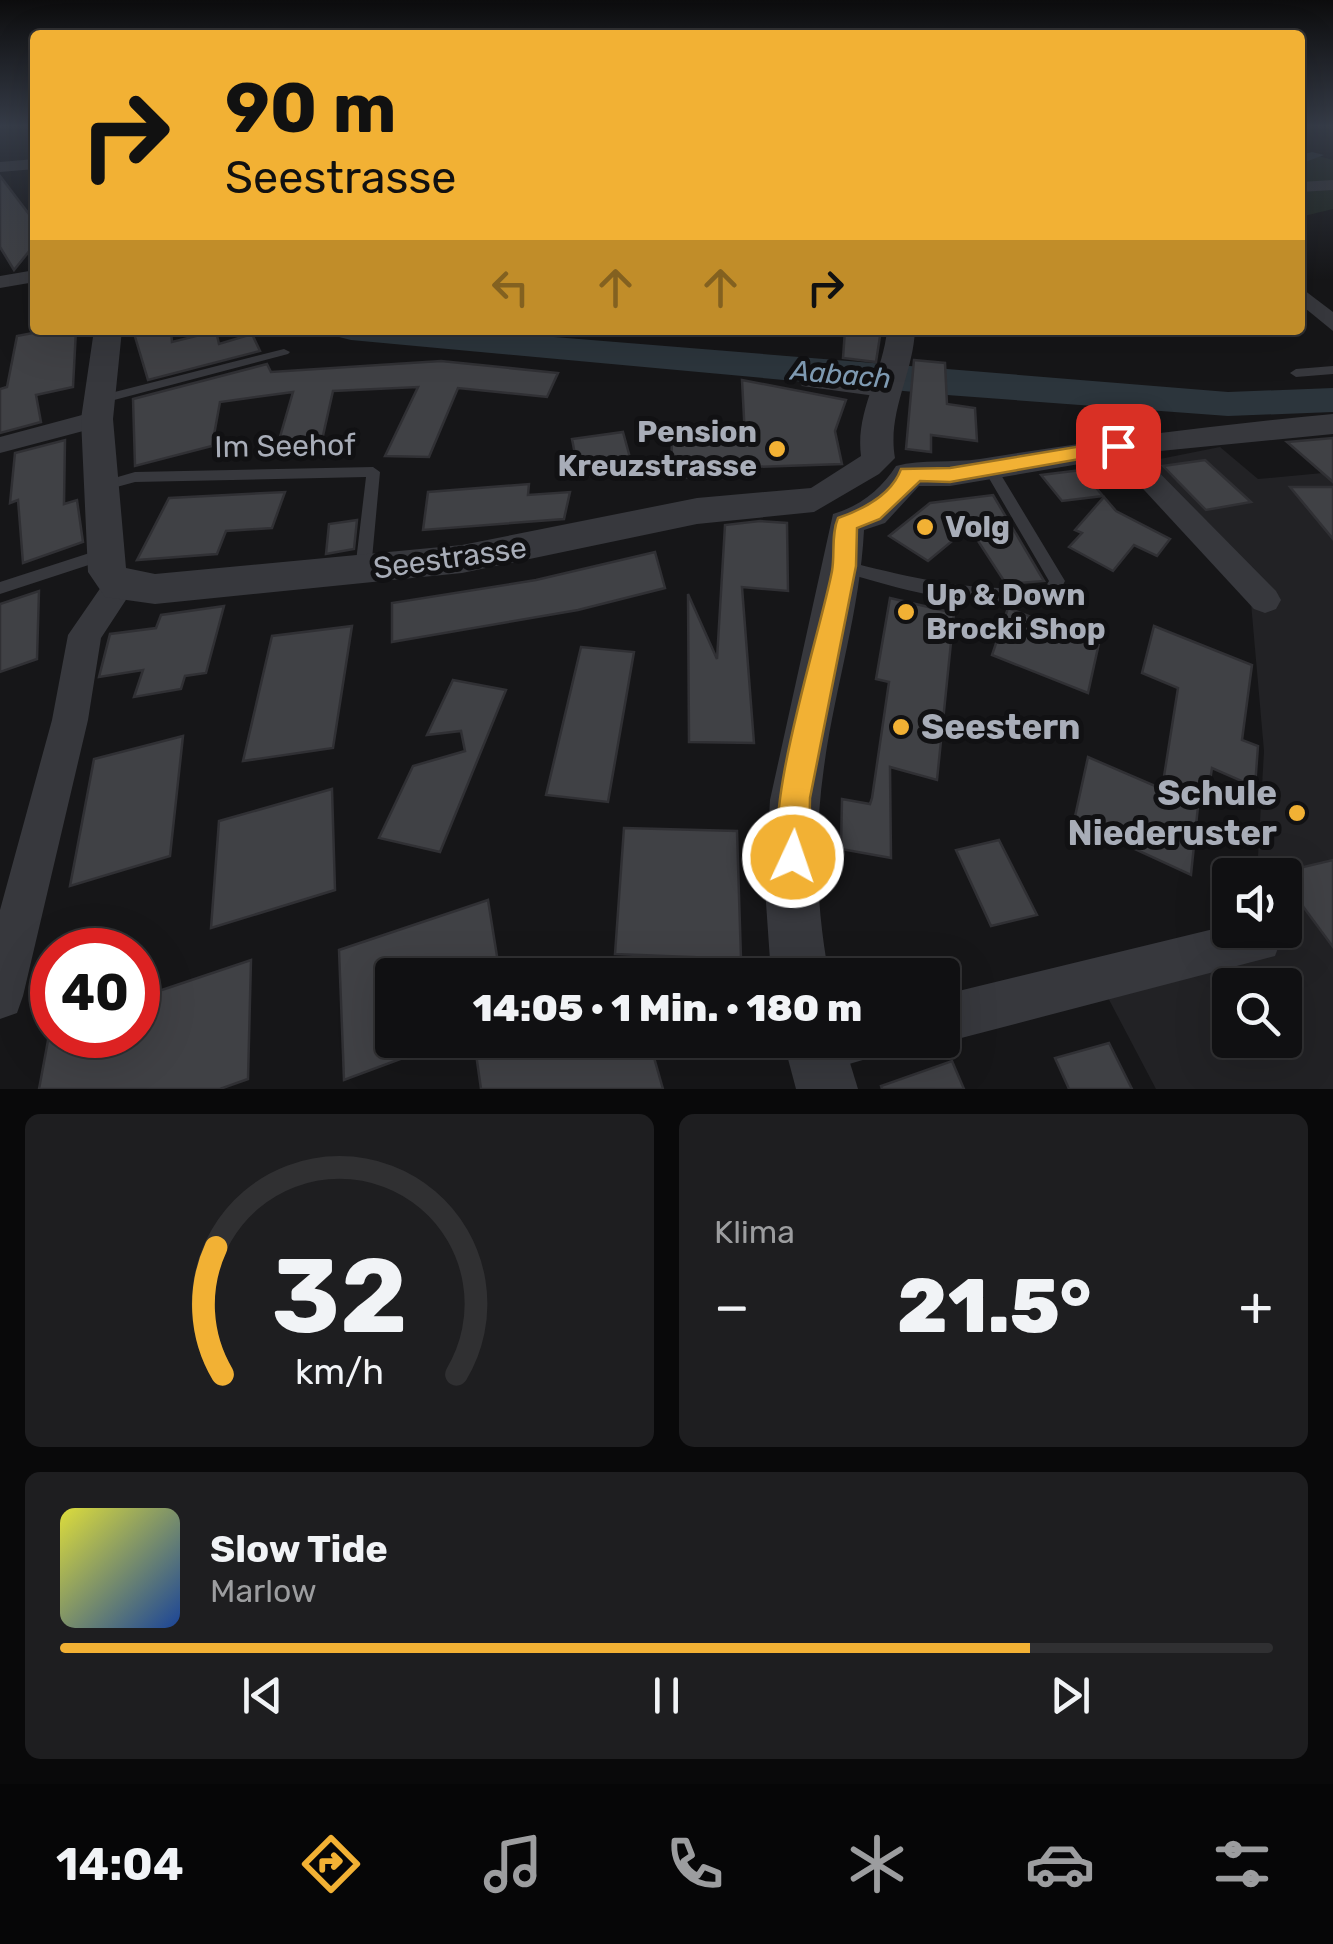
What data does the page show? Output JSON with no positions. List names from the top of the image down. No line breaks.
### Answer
{"streets":{"street":["Seestrasse"],"lane":["Im Seehof"]},"crossings":[["Im Seehof","Seestrasse"]],"water":["Aabach"],"places":["Pension Kreuzstrasse","Volg","Up & Down Brocki Shop","Seestern","Schule Niederuster"],"page":{"turn":["90 m","Seestrasse"],"limit":"40","trip":"14:05 · 1 Min. · 180 m","tile":"Klima","heat":["−","21.5°","+"],"song":["Slow Tide","Marlow"],"tabs":"14:04","gauge":["32","km/h"]}}
